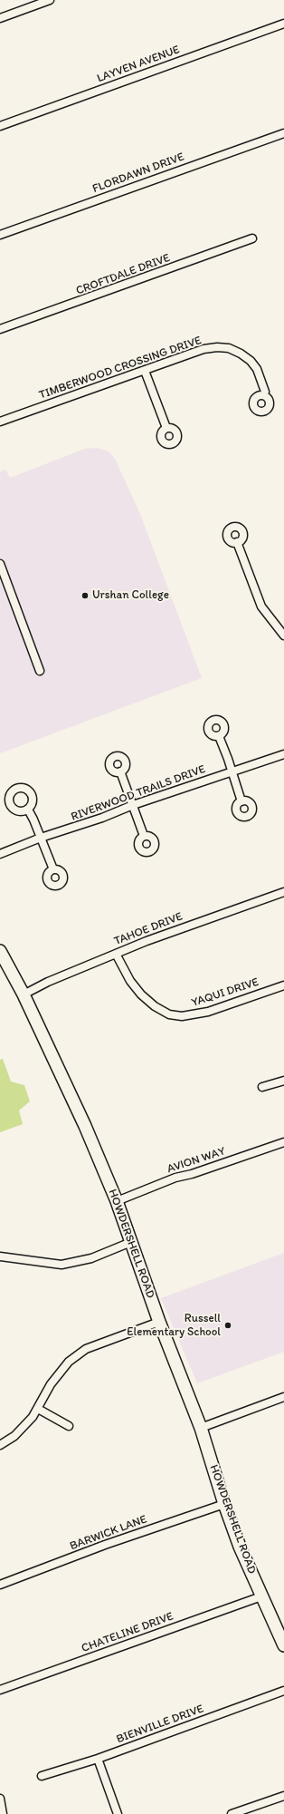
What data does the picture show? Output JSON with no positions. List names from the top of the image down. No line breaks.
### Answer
{"streets":{"main road":["HOWDERSHELL ROAD"],"street":["LAYVEN AVENUE","FLORDAWN DRIVE","CROFTDALE DRIVE","TIMBERWOOD CROSSING DRIVE","RIVERWOOD TRAILS DRIVE","TAHOE DRIVE","YAQUI DRIVE","AVION WAY","BARWICK LANE","CHATELINE DRIVE","BIENVILLE DRIVE"]},"crossings":[["TAHOE DRIVE","YAQUI DRIVE"],["TAHOE DRIVE","HOWDERSHELL ROAD"],["AVION WAY","HOWDERSHELL ROAD"],["HOWDERSHELL ROAD","BARWICK LANE"],["HOWDERSHELL ROAD","CHATELINE DRIVE"]],"places":["Urshan College","Russell Elementary School"]}
